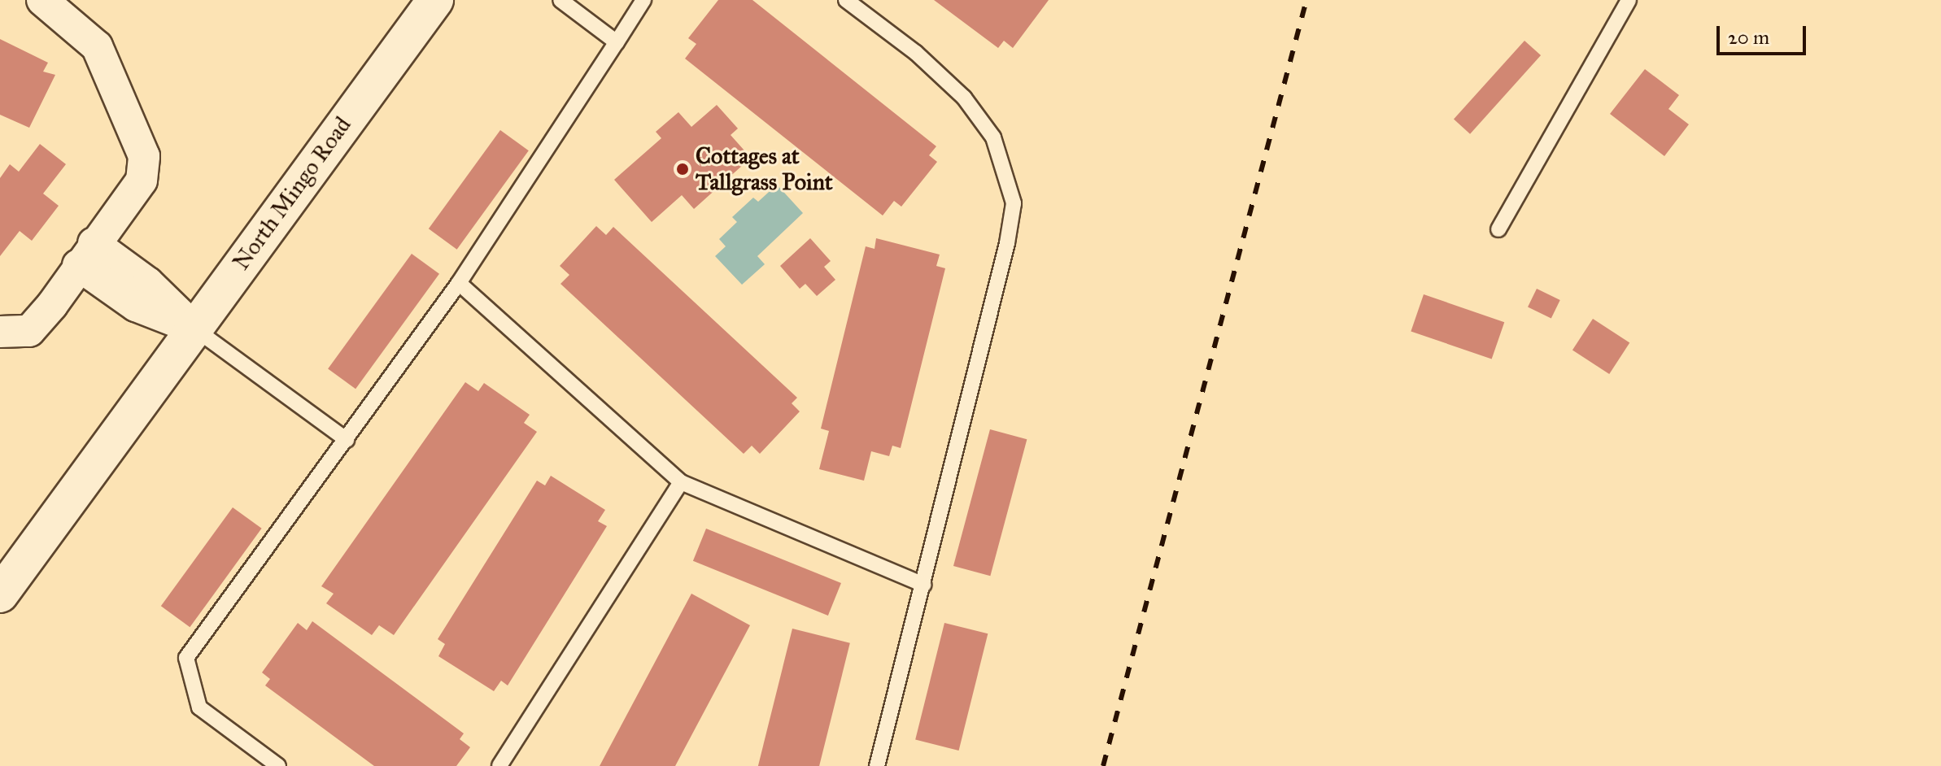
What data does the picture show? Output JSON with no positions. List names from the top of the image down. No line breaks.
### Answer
{"streets":{"street":["North Mingo Road"]},"places":["Cottages at Tallgrass Point"],"scale_bar":"20 m"}
